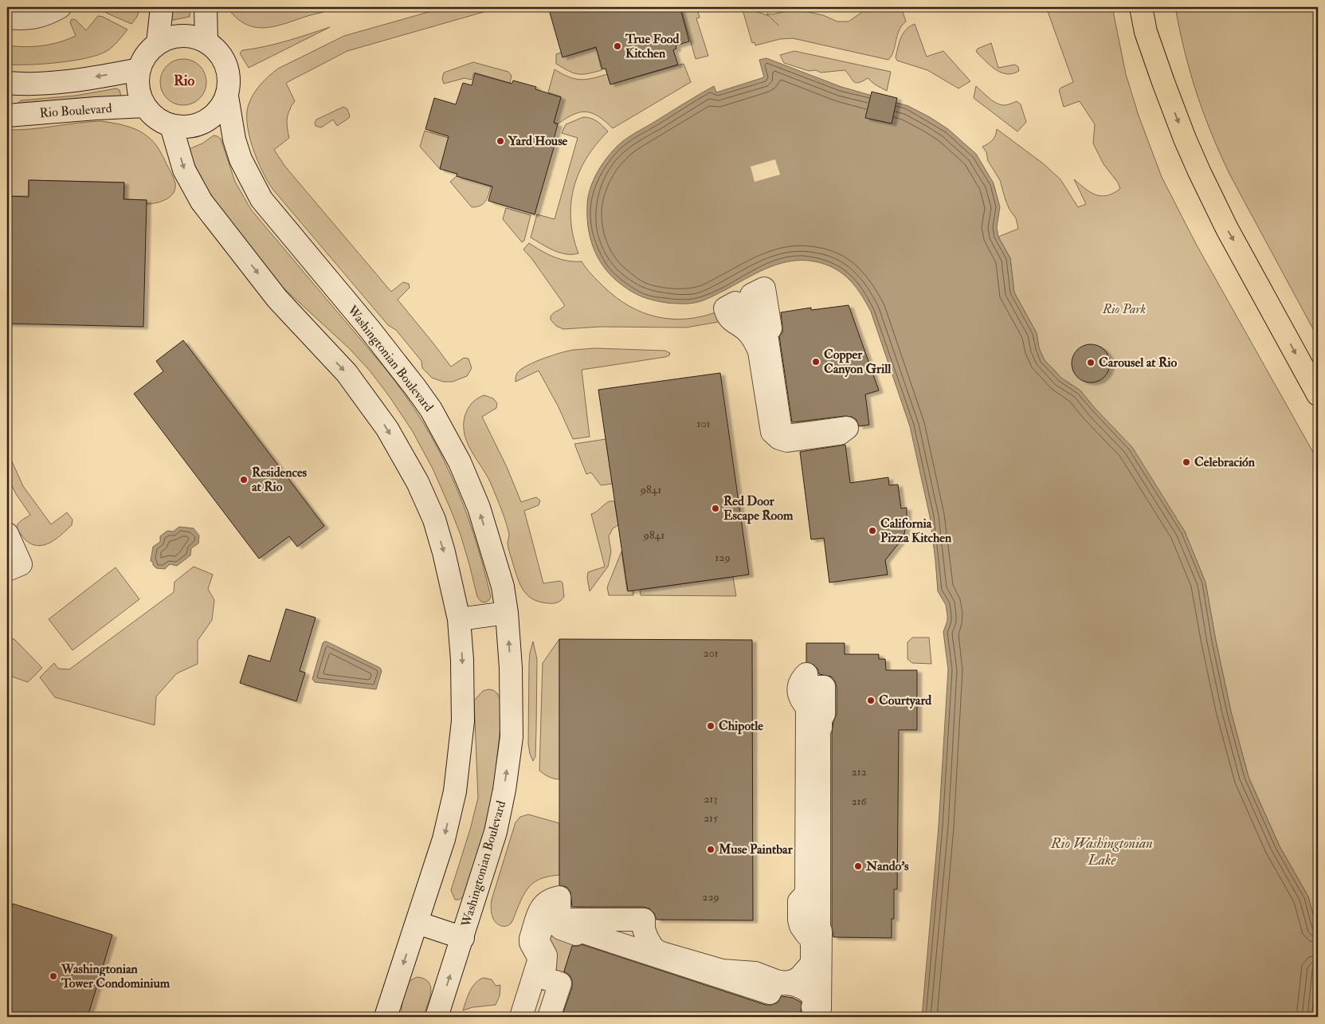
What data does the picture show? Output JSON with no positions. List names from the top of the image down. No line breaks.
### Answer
{"streets":{"street":["Rio Boulevard","Washingtonian Boulevard"]},"crossings":[["Rio Boulevard","Washingtonian Boulevard"]],"districts":["Rio"],"water":["Rio Washingtonian Lake"],"parks":["Rio Park"],"places":["True Food Kitchen","Yard House","Copper Canyon Grill","Carousel at Rio","Celebración","Residences at Rio","Red Door Escape Room","California Pizza Kitchen","Courtyard","Chipotle","Muse Paintbar","Nando's","Washingtonian Tower Condominium"],"house_numbers":["101","9841","9841","129","201","212","213","216","215","229"]}
